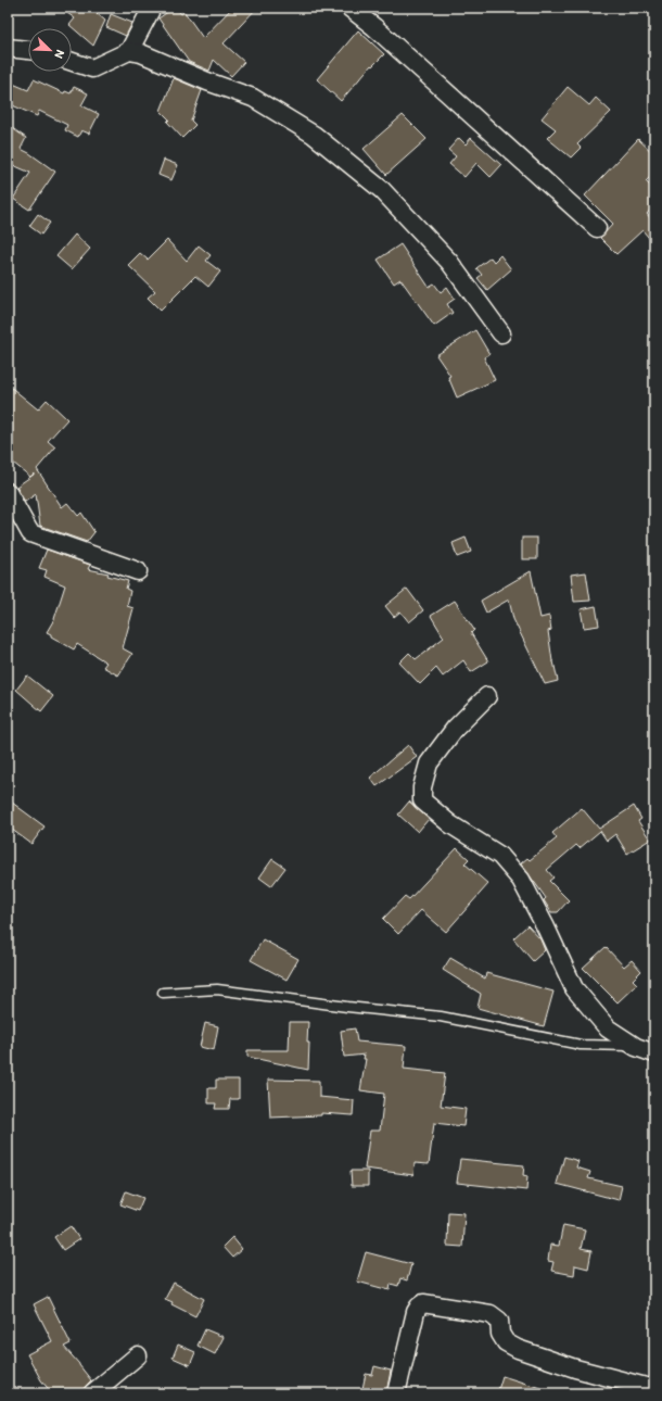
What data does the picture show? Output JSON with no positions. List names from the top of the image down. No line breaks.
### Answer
{"north":"bottom right"}
